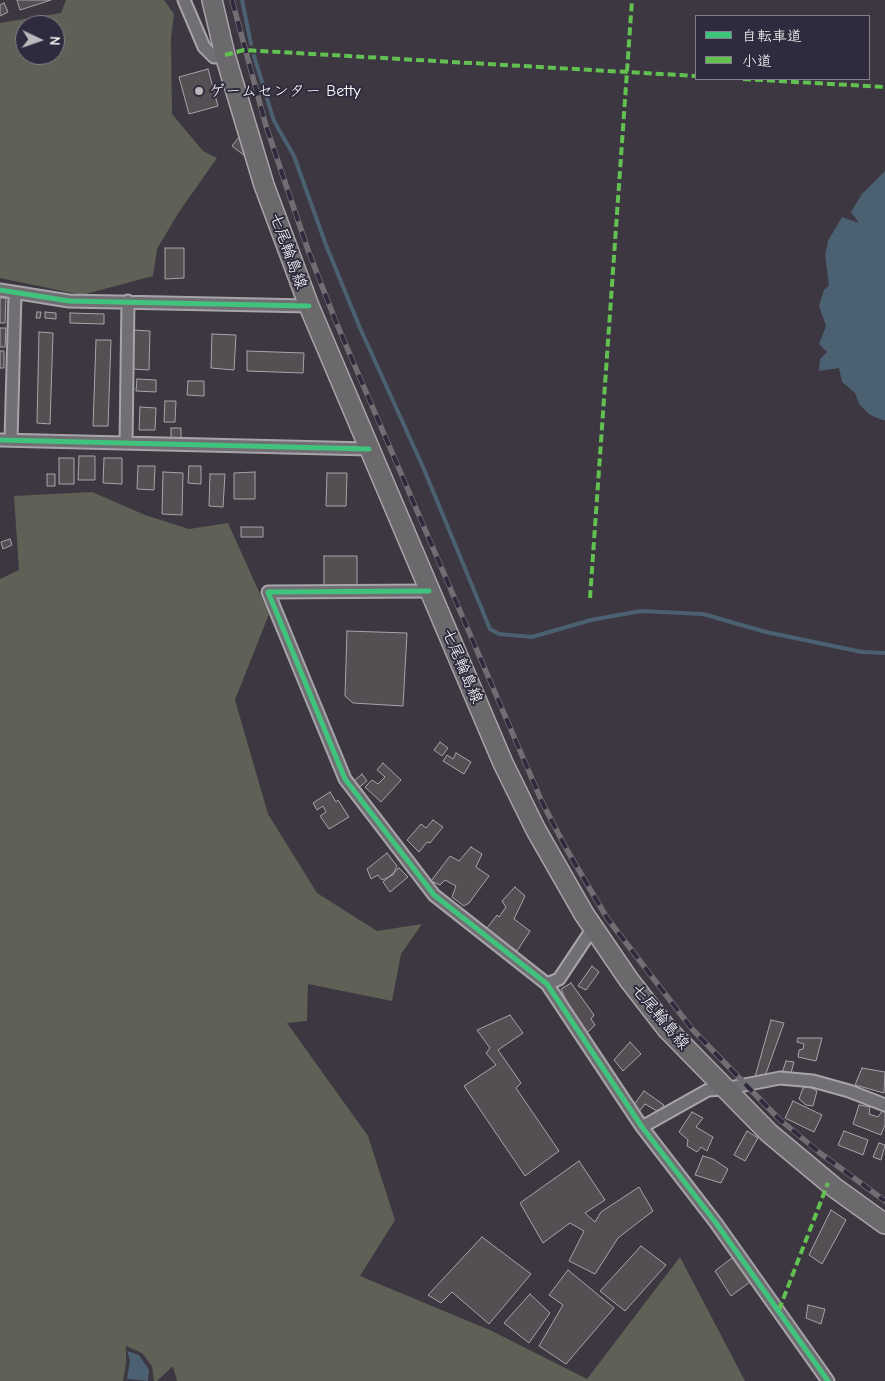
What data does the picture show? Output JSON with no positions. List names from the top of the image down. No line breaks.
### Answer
{"streets":{"main road":["七尾輪島線"]},"places":["ゲームセンター Betty"],"legend":["自転車道","小道"],"north":"right"}
